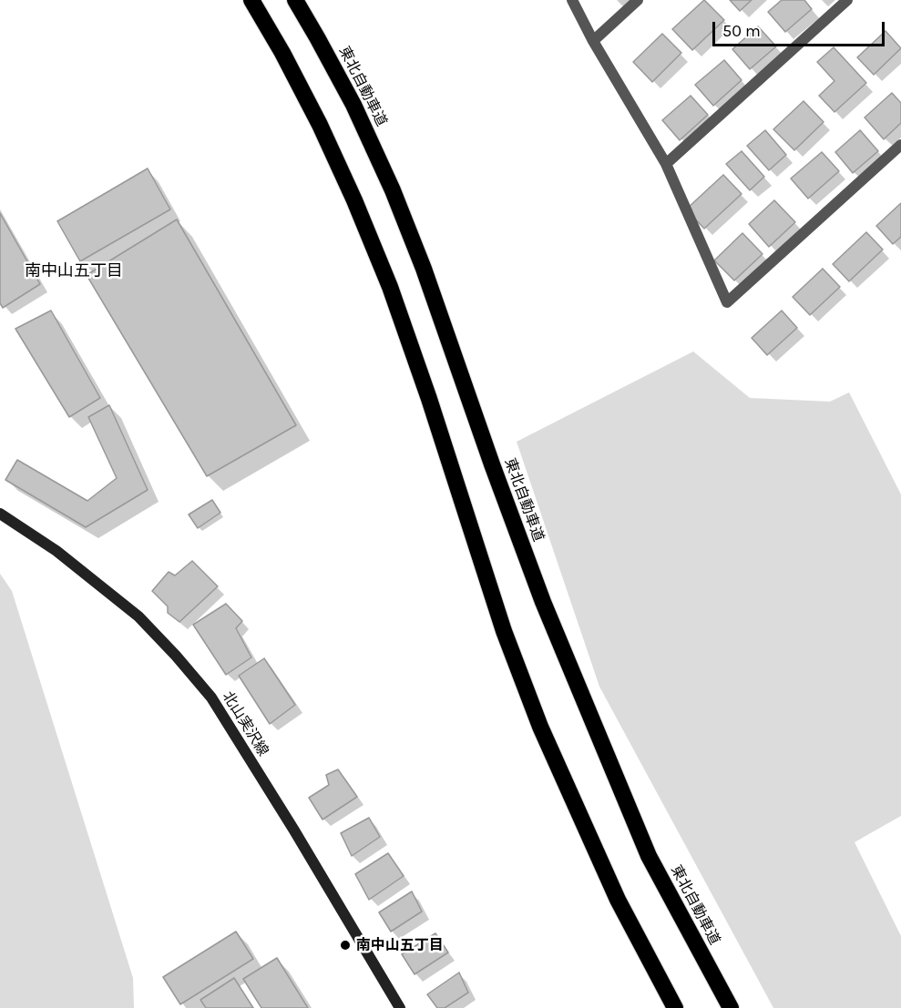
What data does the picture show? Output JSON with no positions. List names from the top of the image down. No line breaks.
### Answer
{"streets":{"highway":["東北自動車道"],"street":["北山実沢線"]},"districts":["南中山五丁目"],"places":["南中山五丁目"],"scale_bar":"50 m"}
